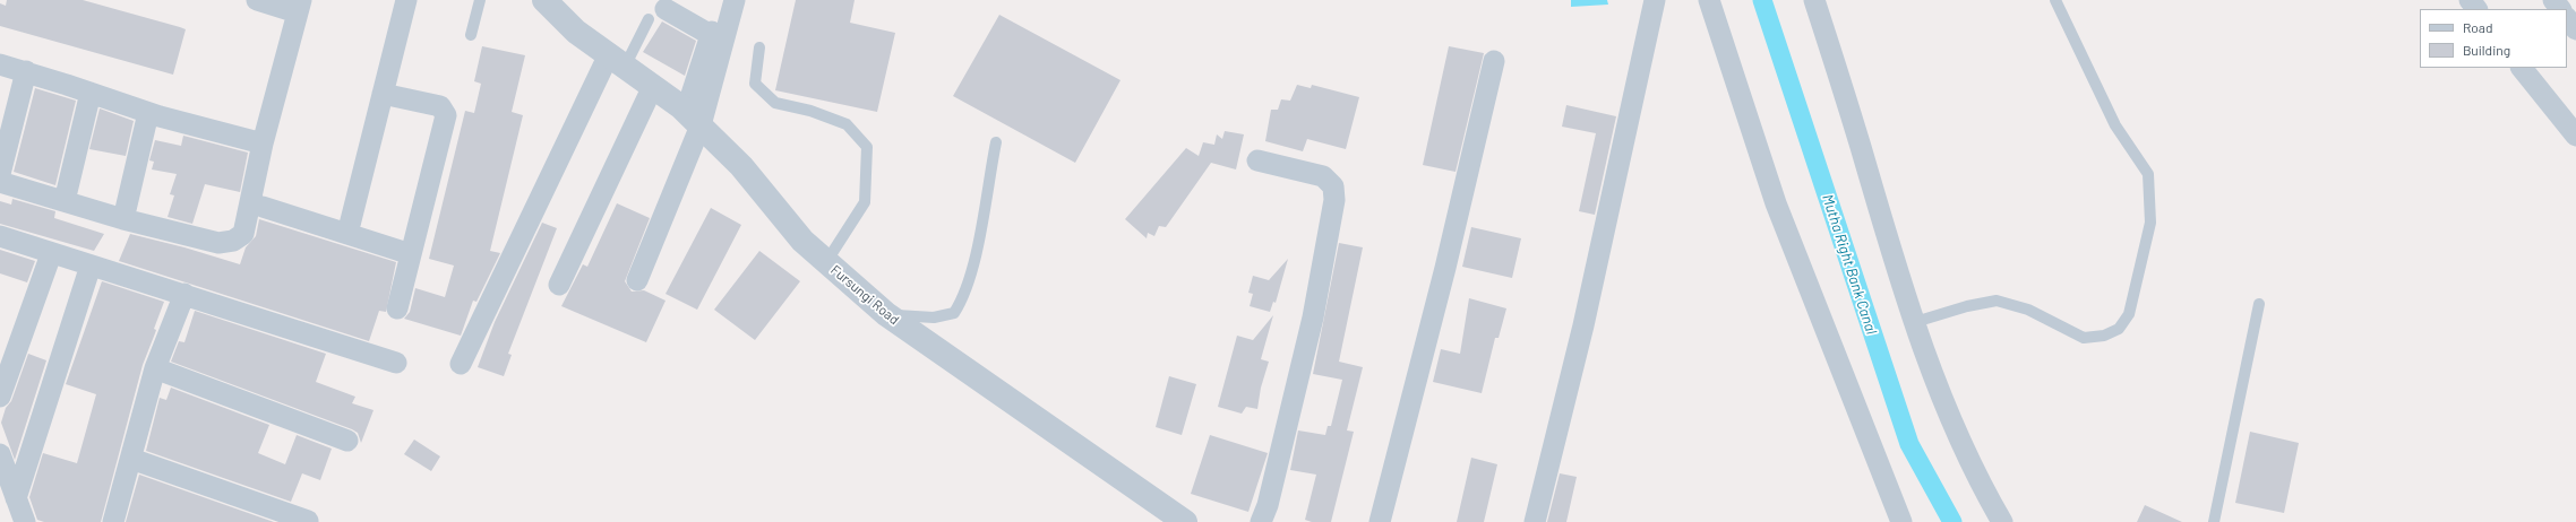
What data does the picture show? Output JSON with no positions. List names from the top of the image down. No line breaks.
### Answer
{"streets":{"street":["Fursungi Road"]},"water":["Mutha Right Bank Canal"],"legend":["Road","Building"]}
